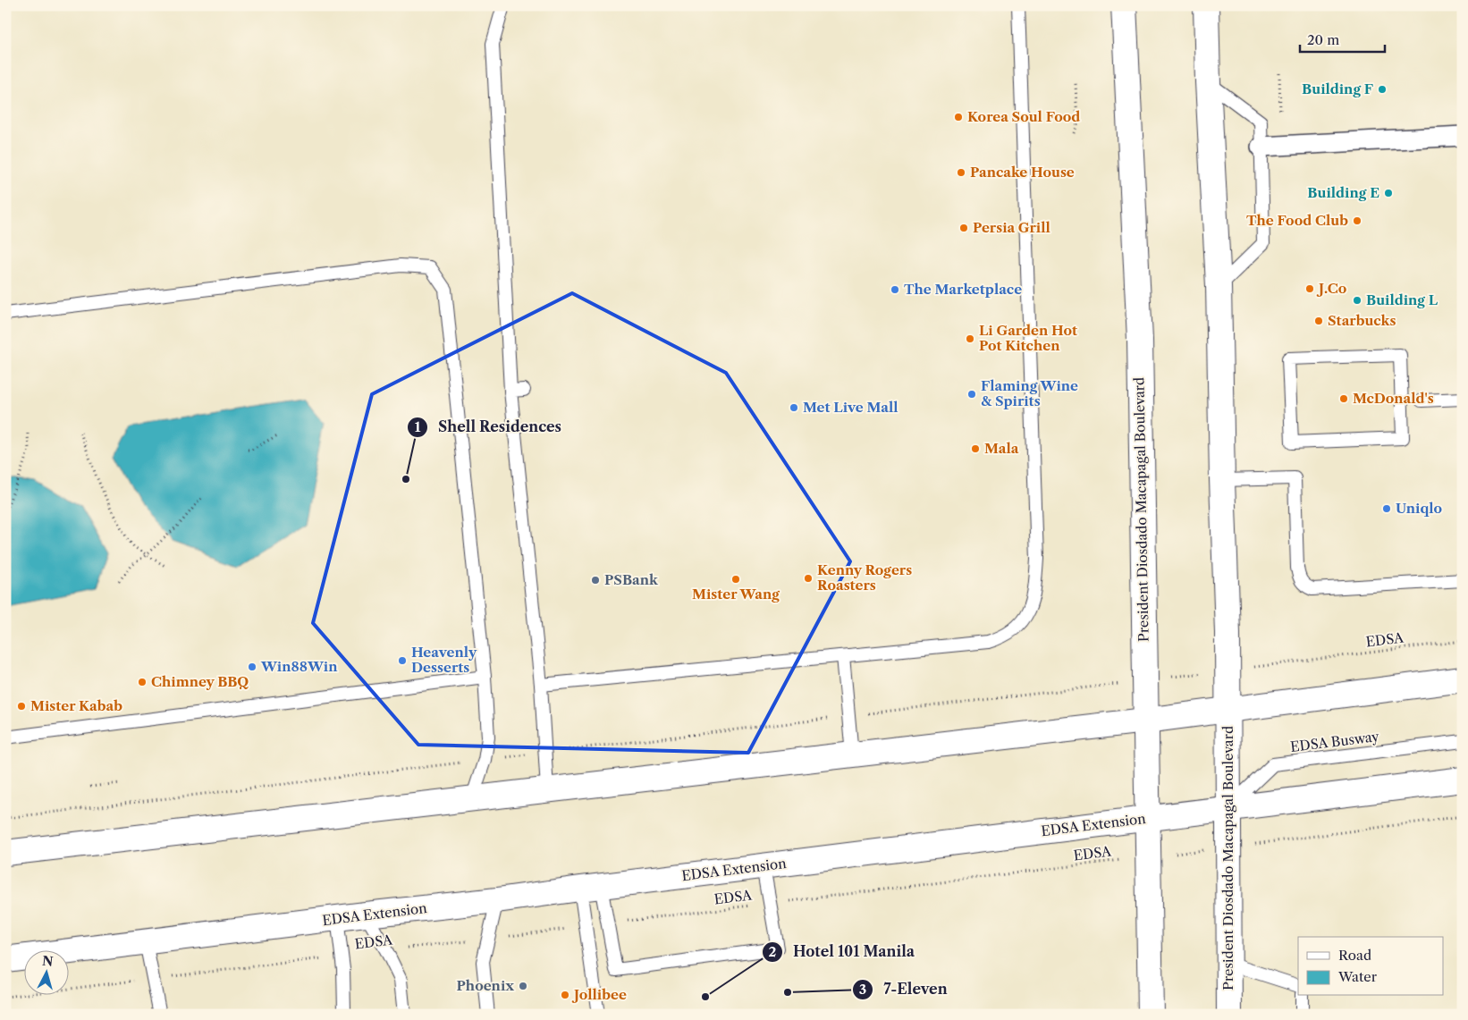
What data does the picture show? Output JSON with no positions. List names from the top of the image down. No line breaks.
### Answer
{"streets":{"main road":["President Diosdado Macapagal Boulevard","EDSA Extension"],"lane":["EDSA Busway"],"path":["EDSA"]},"crossings":[["President Diosdado Macapagal Boulevard","EDSA"],["President Diosdado Macapagal Boulevard","EDSA Busway"],["President Diosdado Macapagal Boulevard","EDSA Extension"],["EDSA Busway","EDSA Extension"]],"places":["Building F","Korea Soul Food","Pancake House","Building E","The Food Club","Persia Grill","J.Co","The Marketplace","Building L","Starbucks","Li Garden Hot Pot Kitchen","Flaming Wine & Spirits","McDonald's","Met Live Mall","Mala","Shell Residences","Uniqlo","Kenny Rogers Roasters","Mister Wang","PSBank","Heavenly Desserts","Win88Win","Chimney BBQ","Mister Kabab","Phoenix","7-Eleven","Jollibee","Hotel 101 Manila"],"legend":["Road","Water"],"scale_bar":"20 m","north":"top"}
